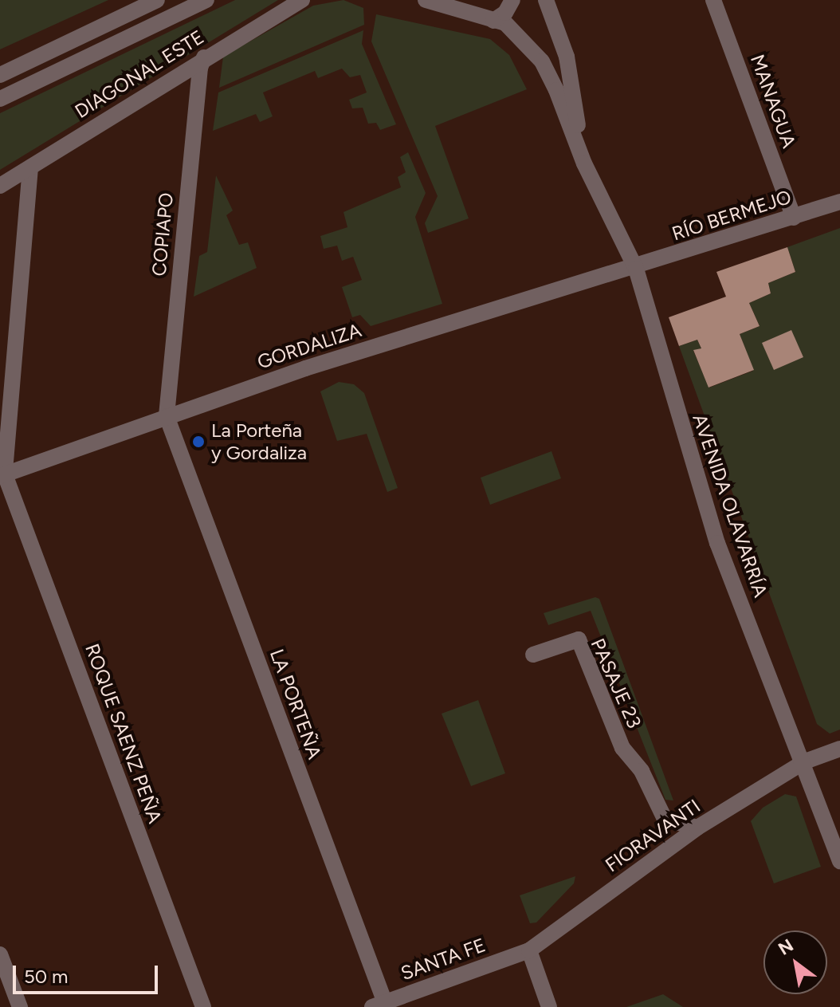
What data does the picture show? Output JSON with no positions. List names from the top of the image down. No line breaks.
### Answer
{"streets":{"street":["DIAGONAL ESTE","MANAGUA","RÍO BERMEJO","COPIAPO","GORDALIZA","AVENIDA OLAVARRÍA","PASAJE 23","LA PORTEÑA","ROQUE SAENZ PEÑA","FIORAVANTI","SANTA FE"]},"crossings":[["DIAGONAL ESTE","COPIAPO"],["MANAGUA","RÍO BERMEJO"],["RÍO BERMEJO","GORDALIZA"],["RÍO BERMEJO","AVENIDA OLAVARRÍA"],["COPIAPO","GORDALIZA"],["COPIAPO","LA PORTEÑA"],["GORDALIZA","AVENIDA OLAVARRÍA"],["GORDALIZA","LA PORTEÑA"],["GORDALIZA","ROQUE SAENZ PEÑA"],["AVENIDA OLAVARRÍA","FIORAVANTI"],["PASAJE 23","FIORAVANTI"],["LA PORTEÑA","SANTA FE"],["FIORAVANTI","SANTA FE"]],"places":["La Porteña y Gordaliza"],"scale_bar":"50 m","north":"top left"}
